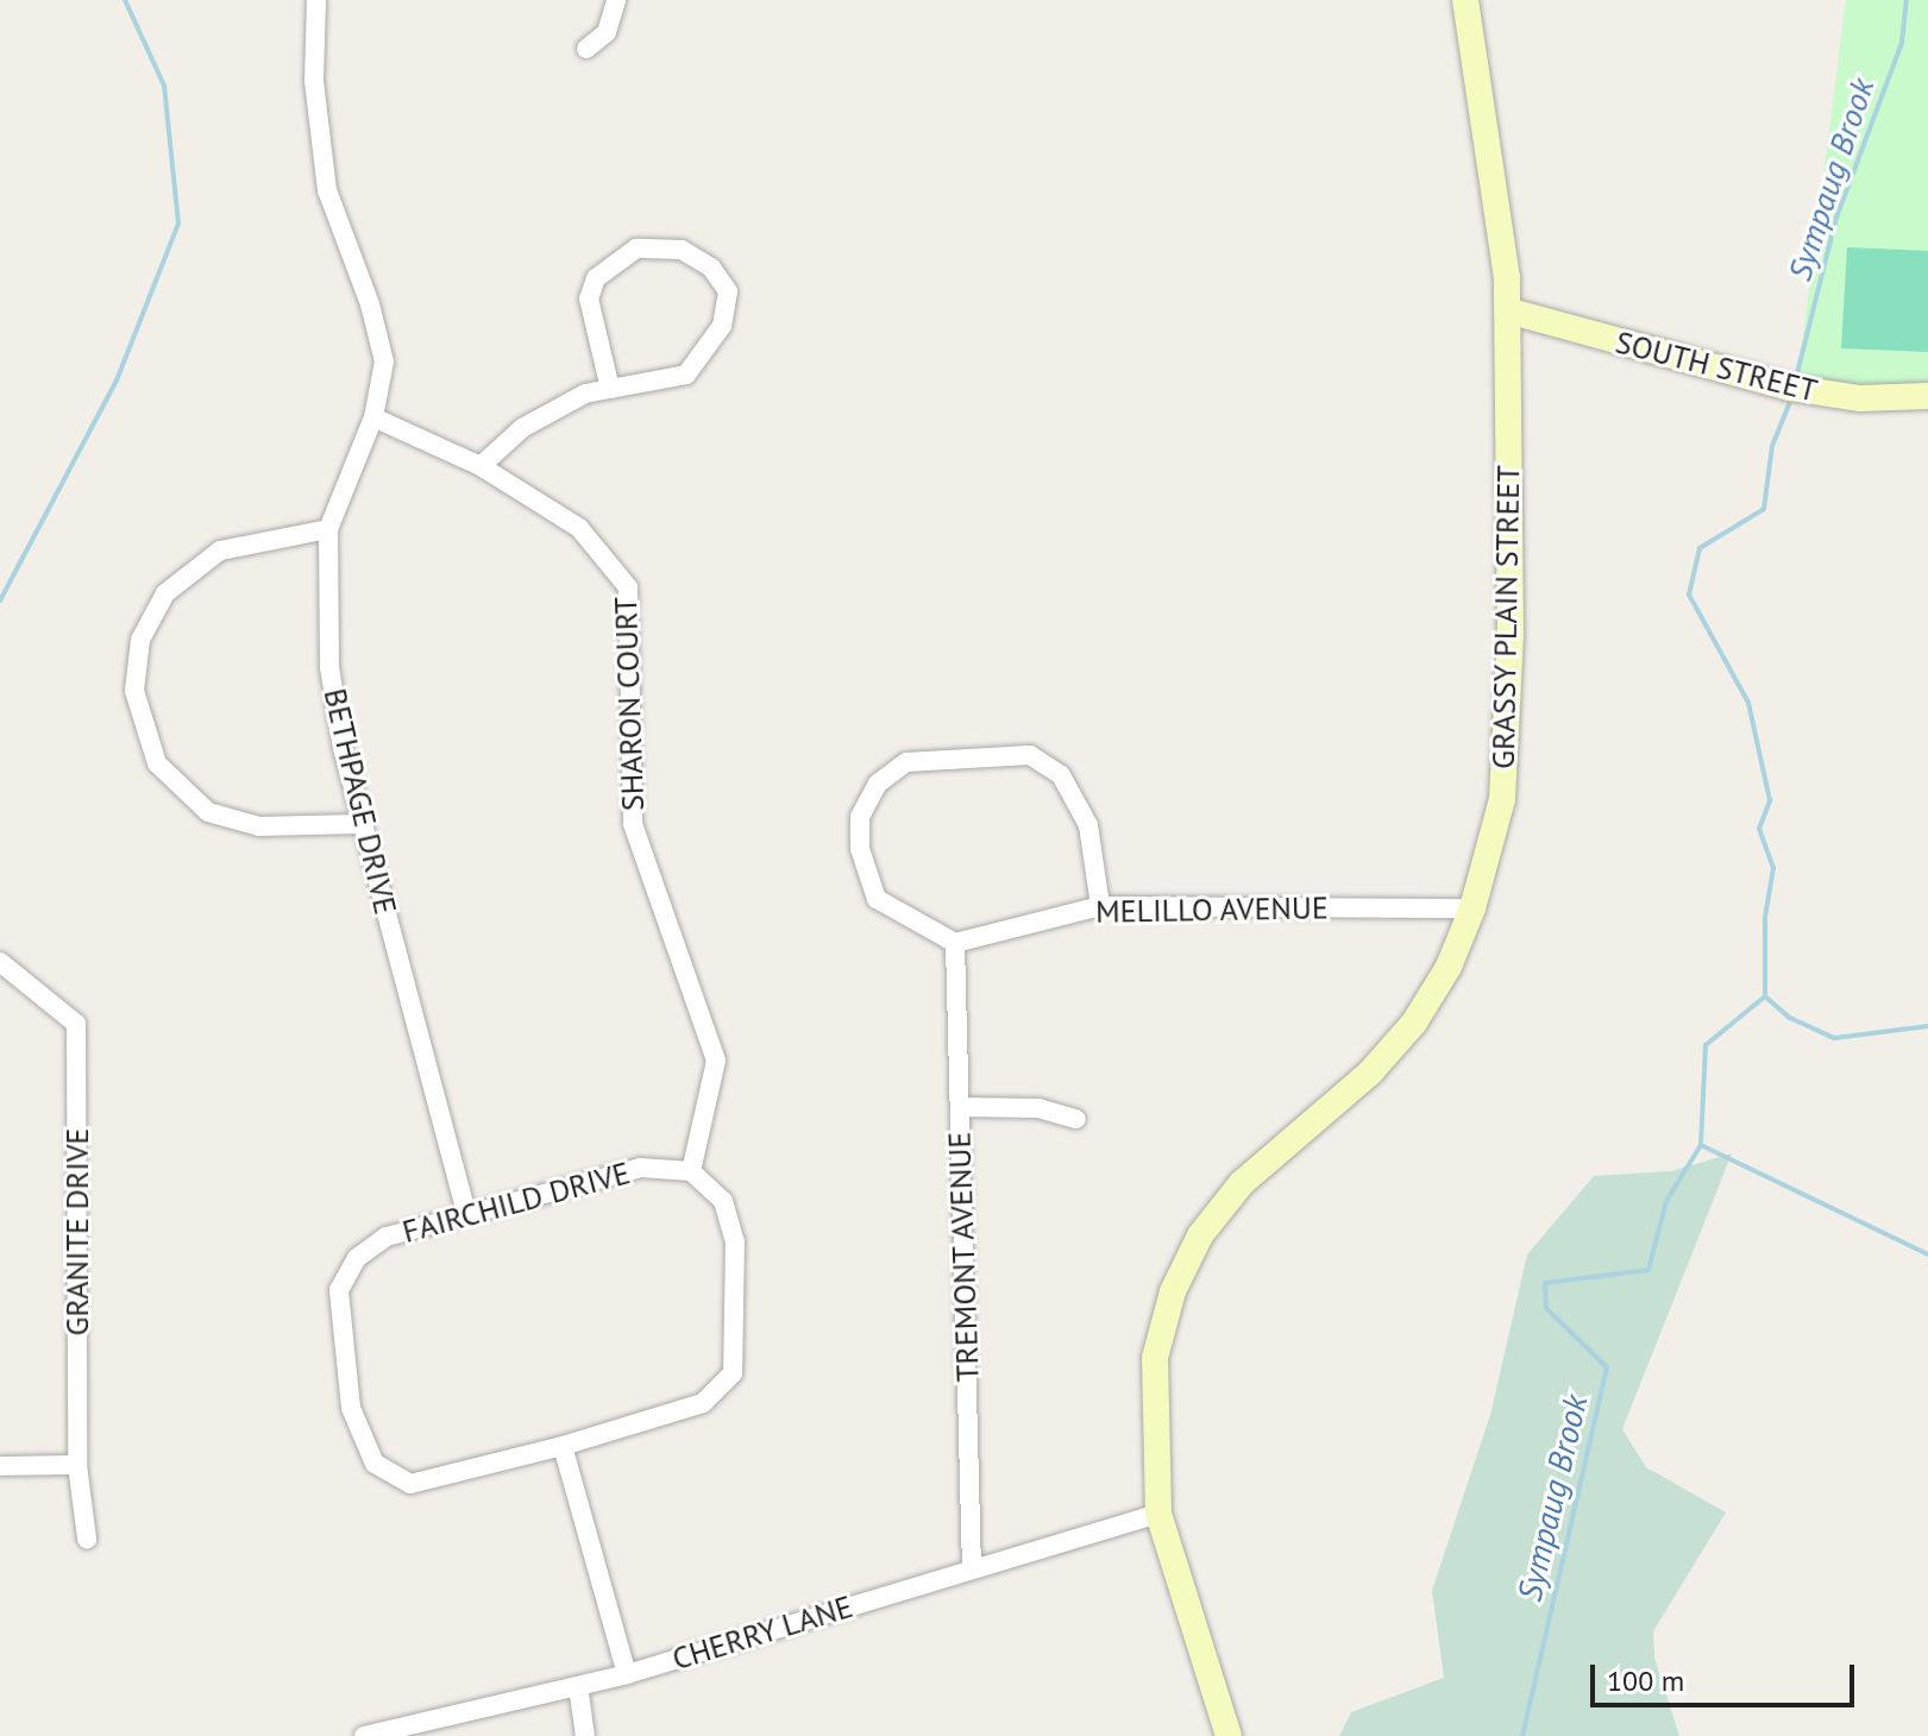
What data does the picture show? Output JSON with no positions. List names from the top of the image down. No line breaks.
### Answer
{"streets":{"main road":["SOUTH STREET","GRASSY PLAIN STREET"],"street":["SHARON COURT","BETHPAGE DRIVE","MELILLO AVENUE","FAIRCHILD DRIVE","GRANITE DRIVE","TREMONT AVENUE","CHERRY LANE"]},"crossings":[["SOUTH STREET","GRASSY PLAIN STREET"],["GRASSY PLAIN STREET","MELILLO AVENUE"],["GRASSY PLAIN STREET","CHERRY LANE"],["SHARON COURT","BETHPAGE DRIVE"],["SHARON COURT","FAIRCHILD DRIVE"],["BETHPAGE DRIVE","FAIRCHILD DRIVE"],["MELILLO AVENUE","TREMONT AVENUE"],["TREMONT AVENUE","CHERRY LANE"]],"water":["Sympaug Brook"],"scale_bar":"100 m"}
